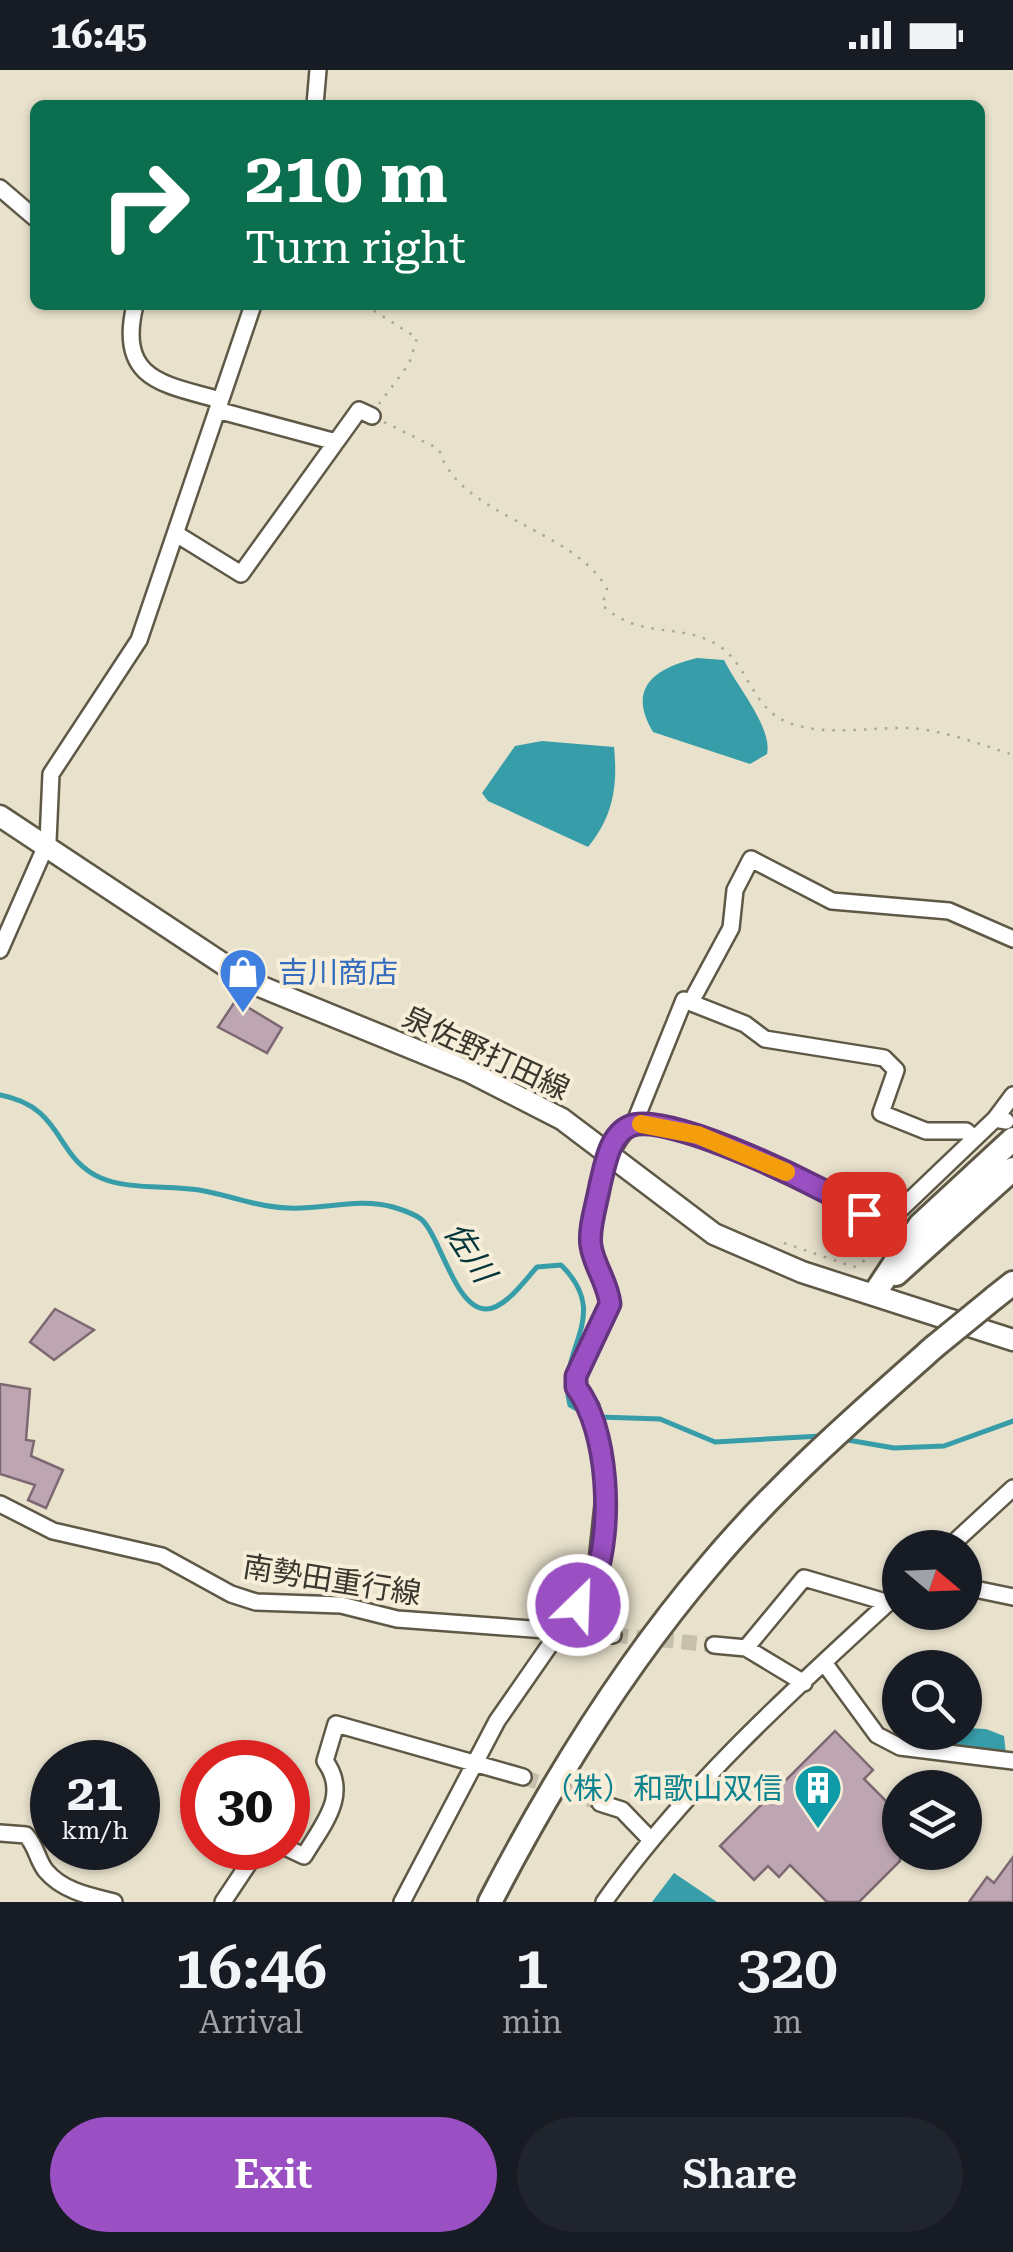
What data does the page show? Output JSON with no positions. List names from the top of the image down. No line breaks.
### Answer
{"streets":{"main road":["泉佐野打田線"],"street":["南勢田重行線"]},"water":["佐川"],"places":{"shop":["吉川商店"],"building":["（株）和歌山双信"]},"north":"right","page":{"status":"16:45","turn":["210 m","Turn right"],"speed":"21 km/h","limit":"30","eta":["16:46","Arrival","1","min","320","m"],"buttons":["Exit","Share"]}}
